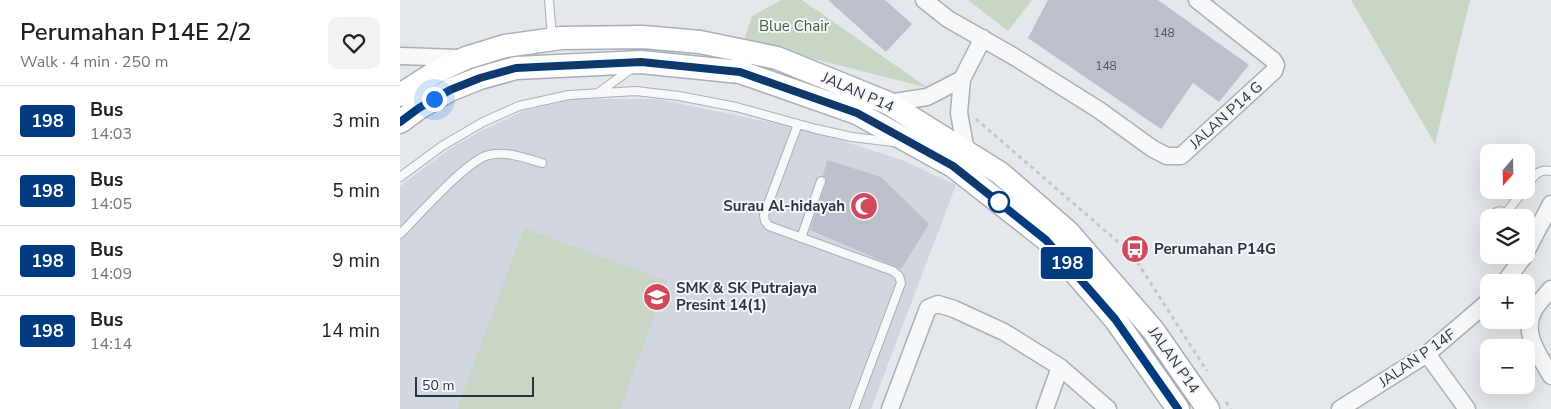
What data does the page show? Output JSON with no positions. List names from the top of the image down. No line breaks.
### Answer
{"streets":{"main road":["JALAN P14"],"street":["JALAN P14 G","JALAN P 14F"]},"parks":["Blue Chair"],"places":{"mosque":["Surau Al-hidayah"],"bus stop":["Perumahan P14G"],"school or university":["SMK & SK Putrajaya Presint 14(1)"]},"lines":["bus line 198"],"house_numbers":["148","148"],"scale_bar":"50 m","north":"bottom","page":{"heading":["Perumahan P14E 2/2","Walk · 4 min · 250 m"],"on_map":"198","list":[{"mark":"198","name":"Bus","note":"14:03","value":"3 min"},{"mark":"198","name":"Bus","note":"14:05","value":"5 min"},{"mark":"198","name":"Bus","note":"14:09","value":"9 min"},{"mark":"198","name":"Bus","note":"14:14","value":"14 min"}],"map_buttons":["+","−"],"scale":"50 m"}}
